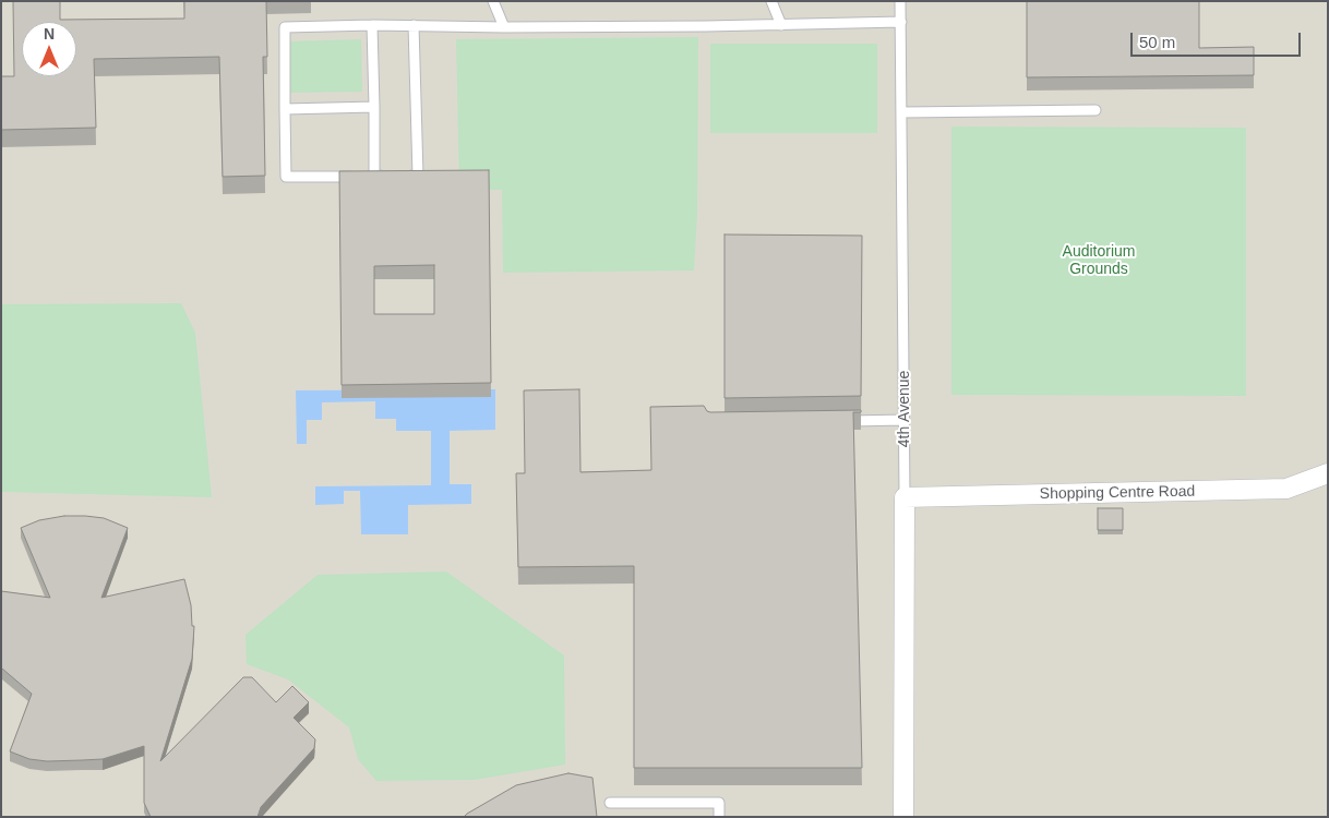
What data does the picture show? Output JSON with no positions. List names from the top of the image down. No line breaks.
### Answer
{"streets":{"street":["4th Avenue","Shopping Centre Road"]},"crossings":[["4th Avenue","Shopping Centre Road"]],"parks":["Auditorium Grounds"],"scale_bar":"50 m","north":"top"}
